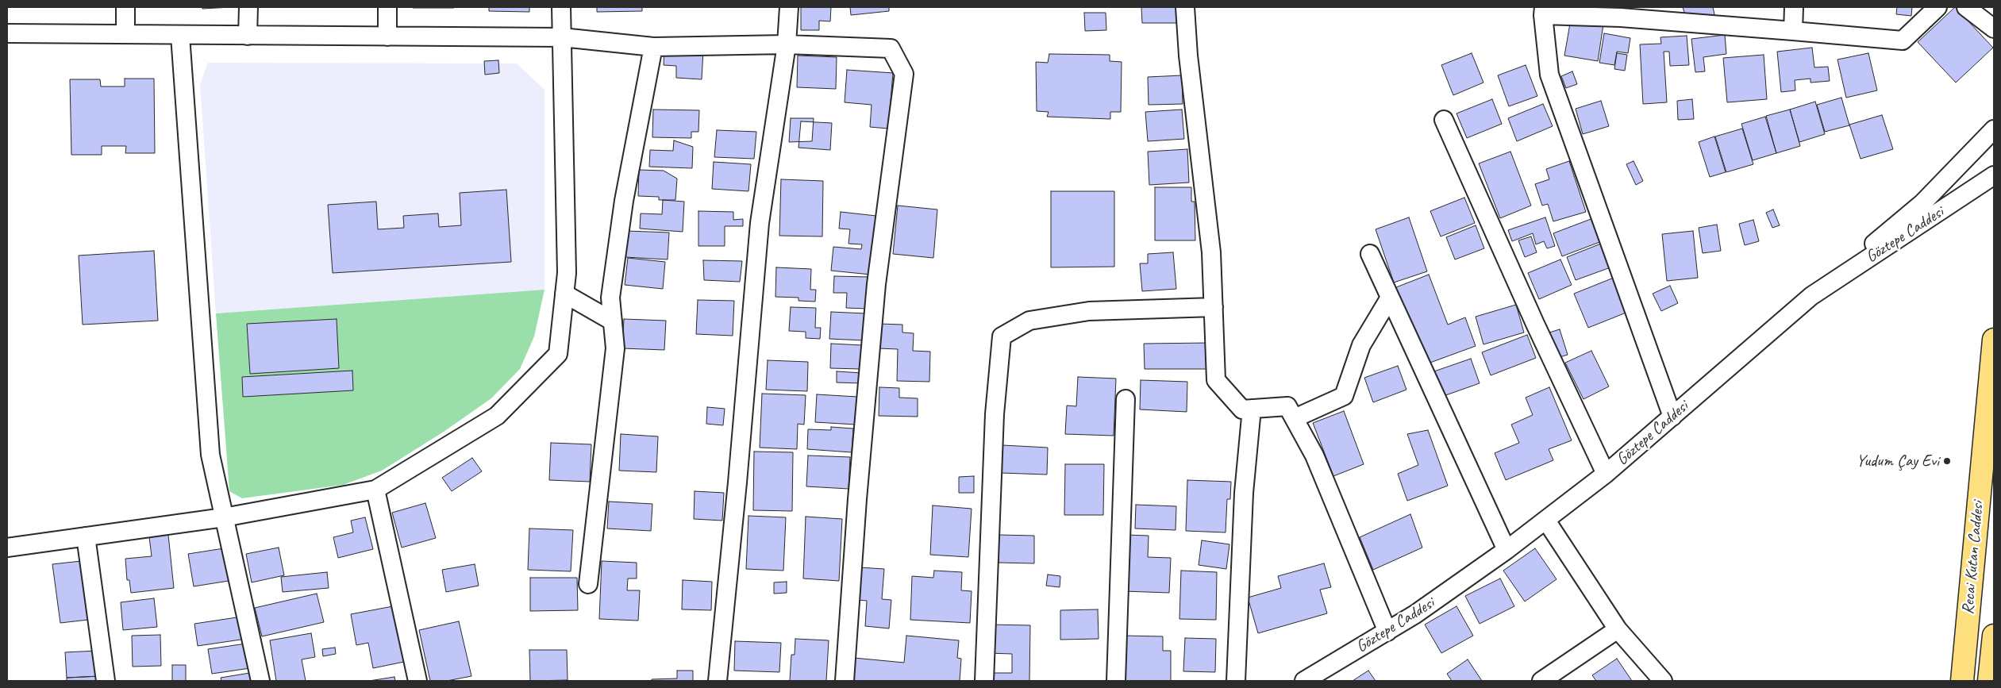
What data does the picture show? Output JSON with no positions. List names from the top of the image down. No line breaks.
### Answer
{"streets":{"main road":["Recai Kutan Caddesi"],"street":["Göztepe Caddesi"]},"places":["Yudum Çay Evi"]}
